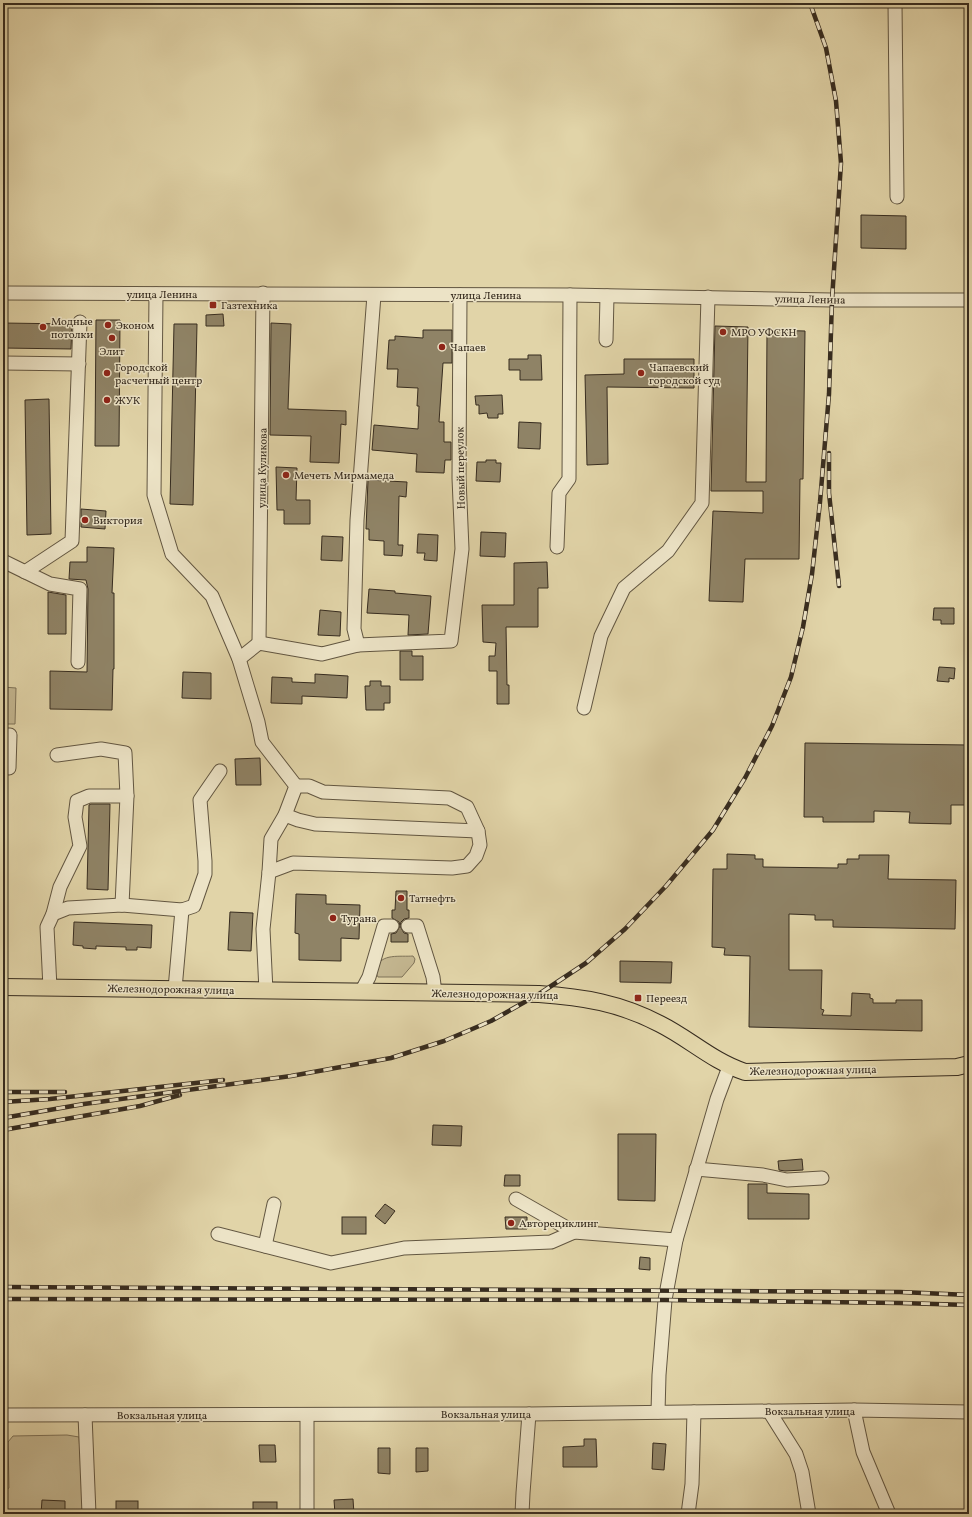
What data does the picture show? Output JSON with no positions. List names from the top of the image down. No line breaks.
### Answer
{"streets":{"main road":["Железнодорожная улица"],"street":["улица Ленина","улица Куликова","Новый переулок","Вокзальная улица"]},"crossings":[["улица Ленина","улица Куликова"],["улица Ленина","Новый переулок"]],"places":{"transit":["Газтехника","Переезд"],"other":["Эконом","Модные потолки","МРО УФСКН","Элит","Чапаев","Городской расчетный центр","Чапаевский городской суд","ЖУК","Мечеть Мирмамеда","Виктория","Татнефть","Турана","Авторециклинг"]}}
